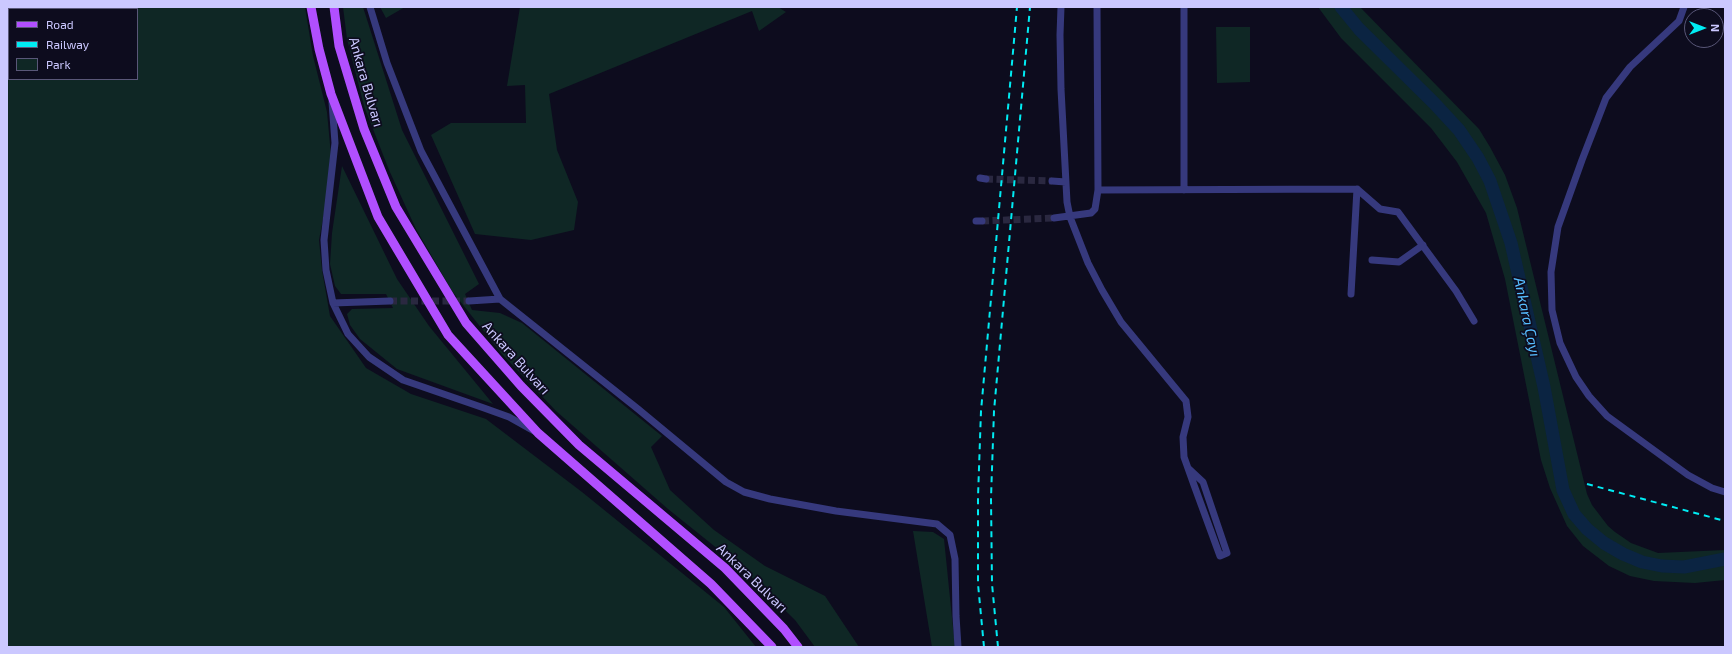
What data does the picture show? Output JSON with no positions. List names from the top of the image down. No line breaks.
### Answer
{"streets":{"main road":["Ankara Bulvarı"]},"water":["Ankara Çayı"],"legend":["Road","Railway","Park"],"north":"right"}
